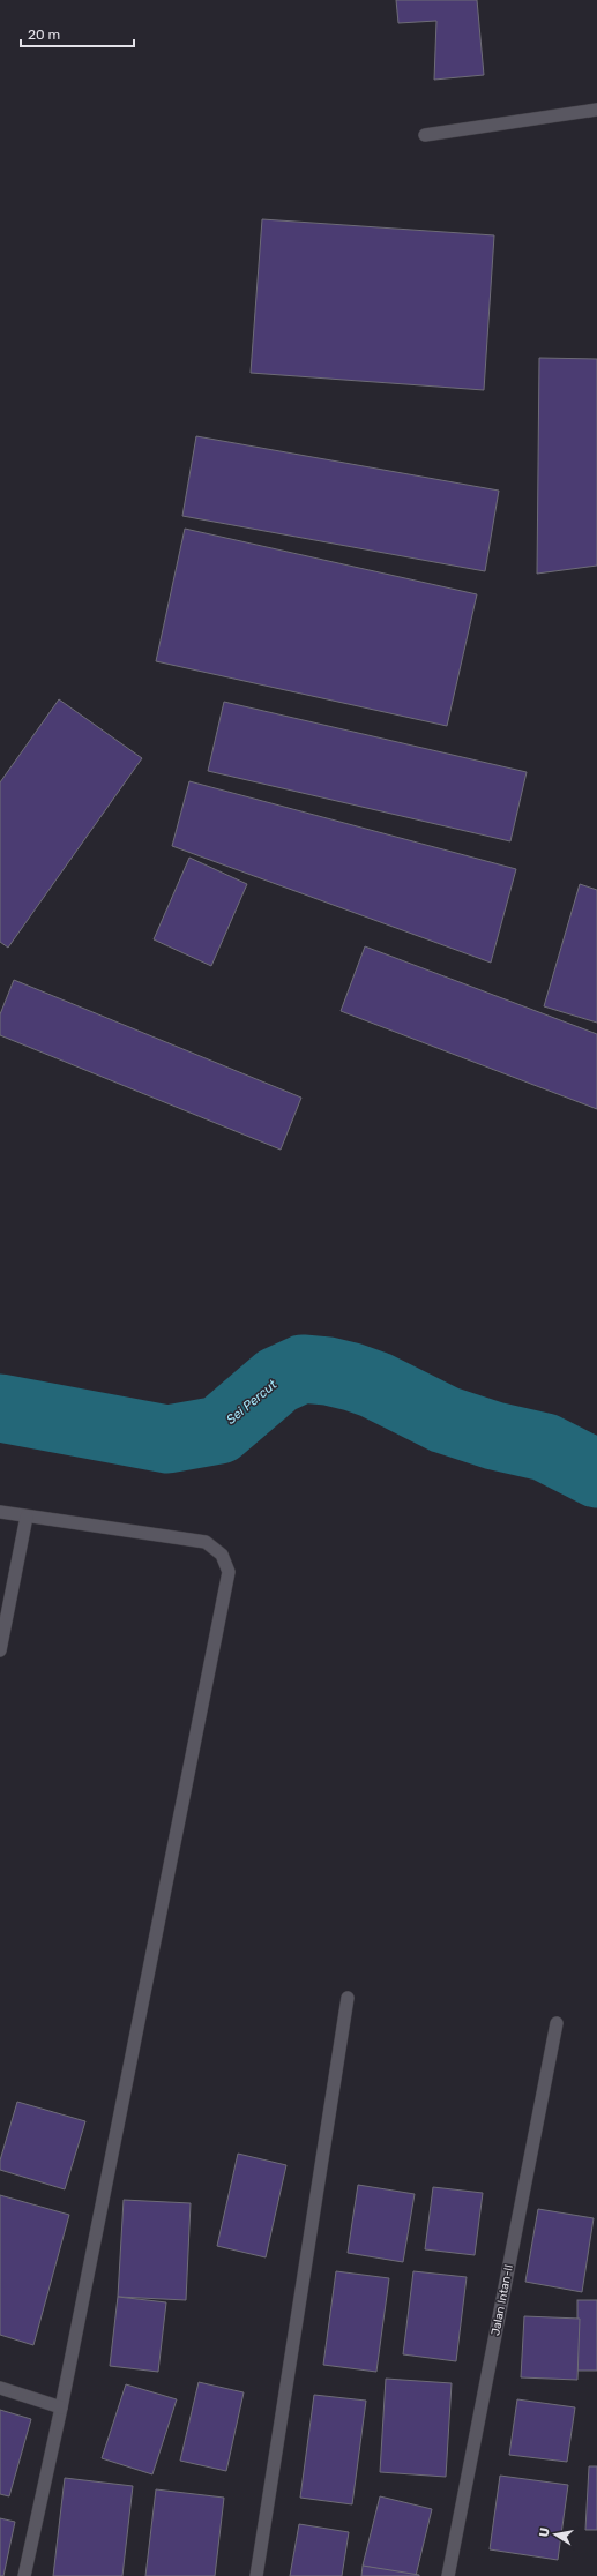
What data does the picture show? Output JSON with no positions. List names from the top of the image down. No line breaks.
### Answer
{"streets":{"street":["Jalan Intan-II"]},"water":["Sei Percut"],"scale_bar":"20 m","north":"left"}
